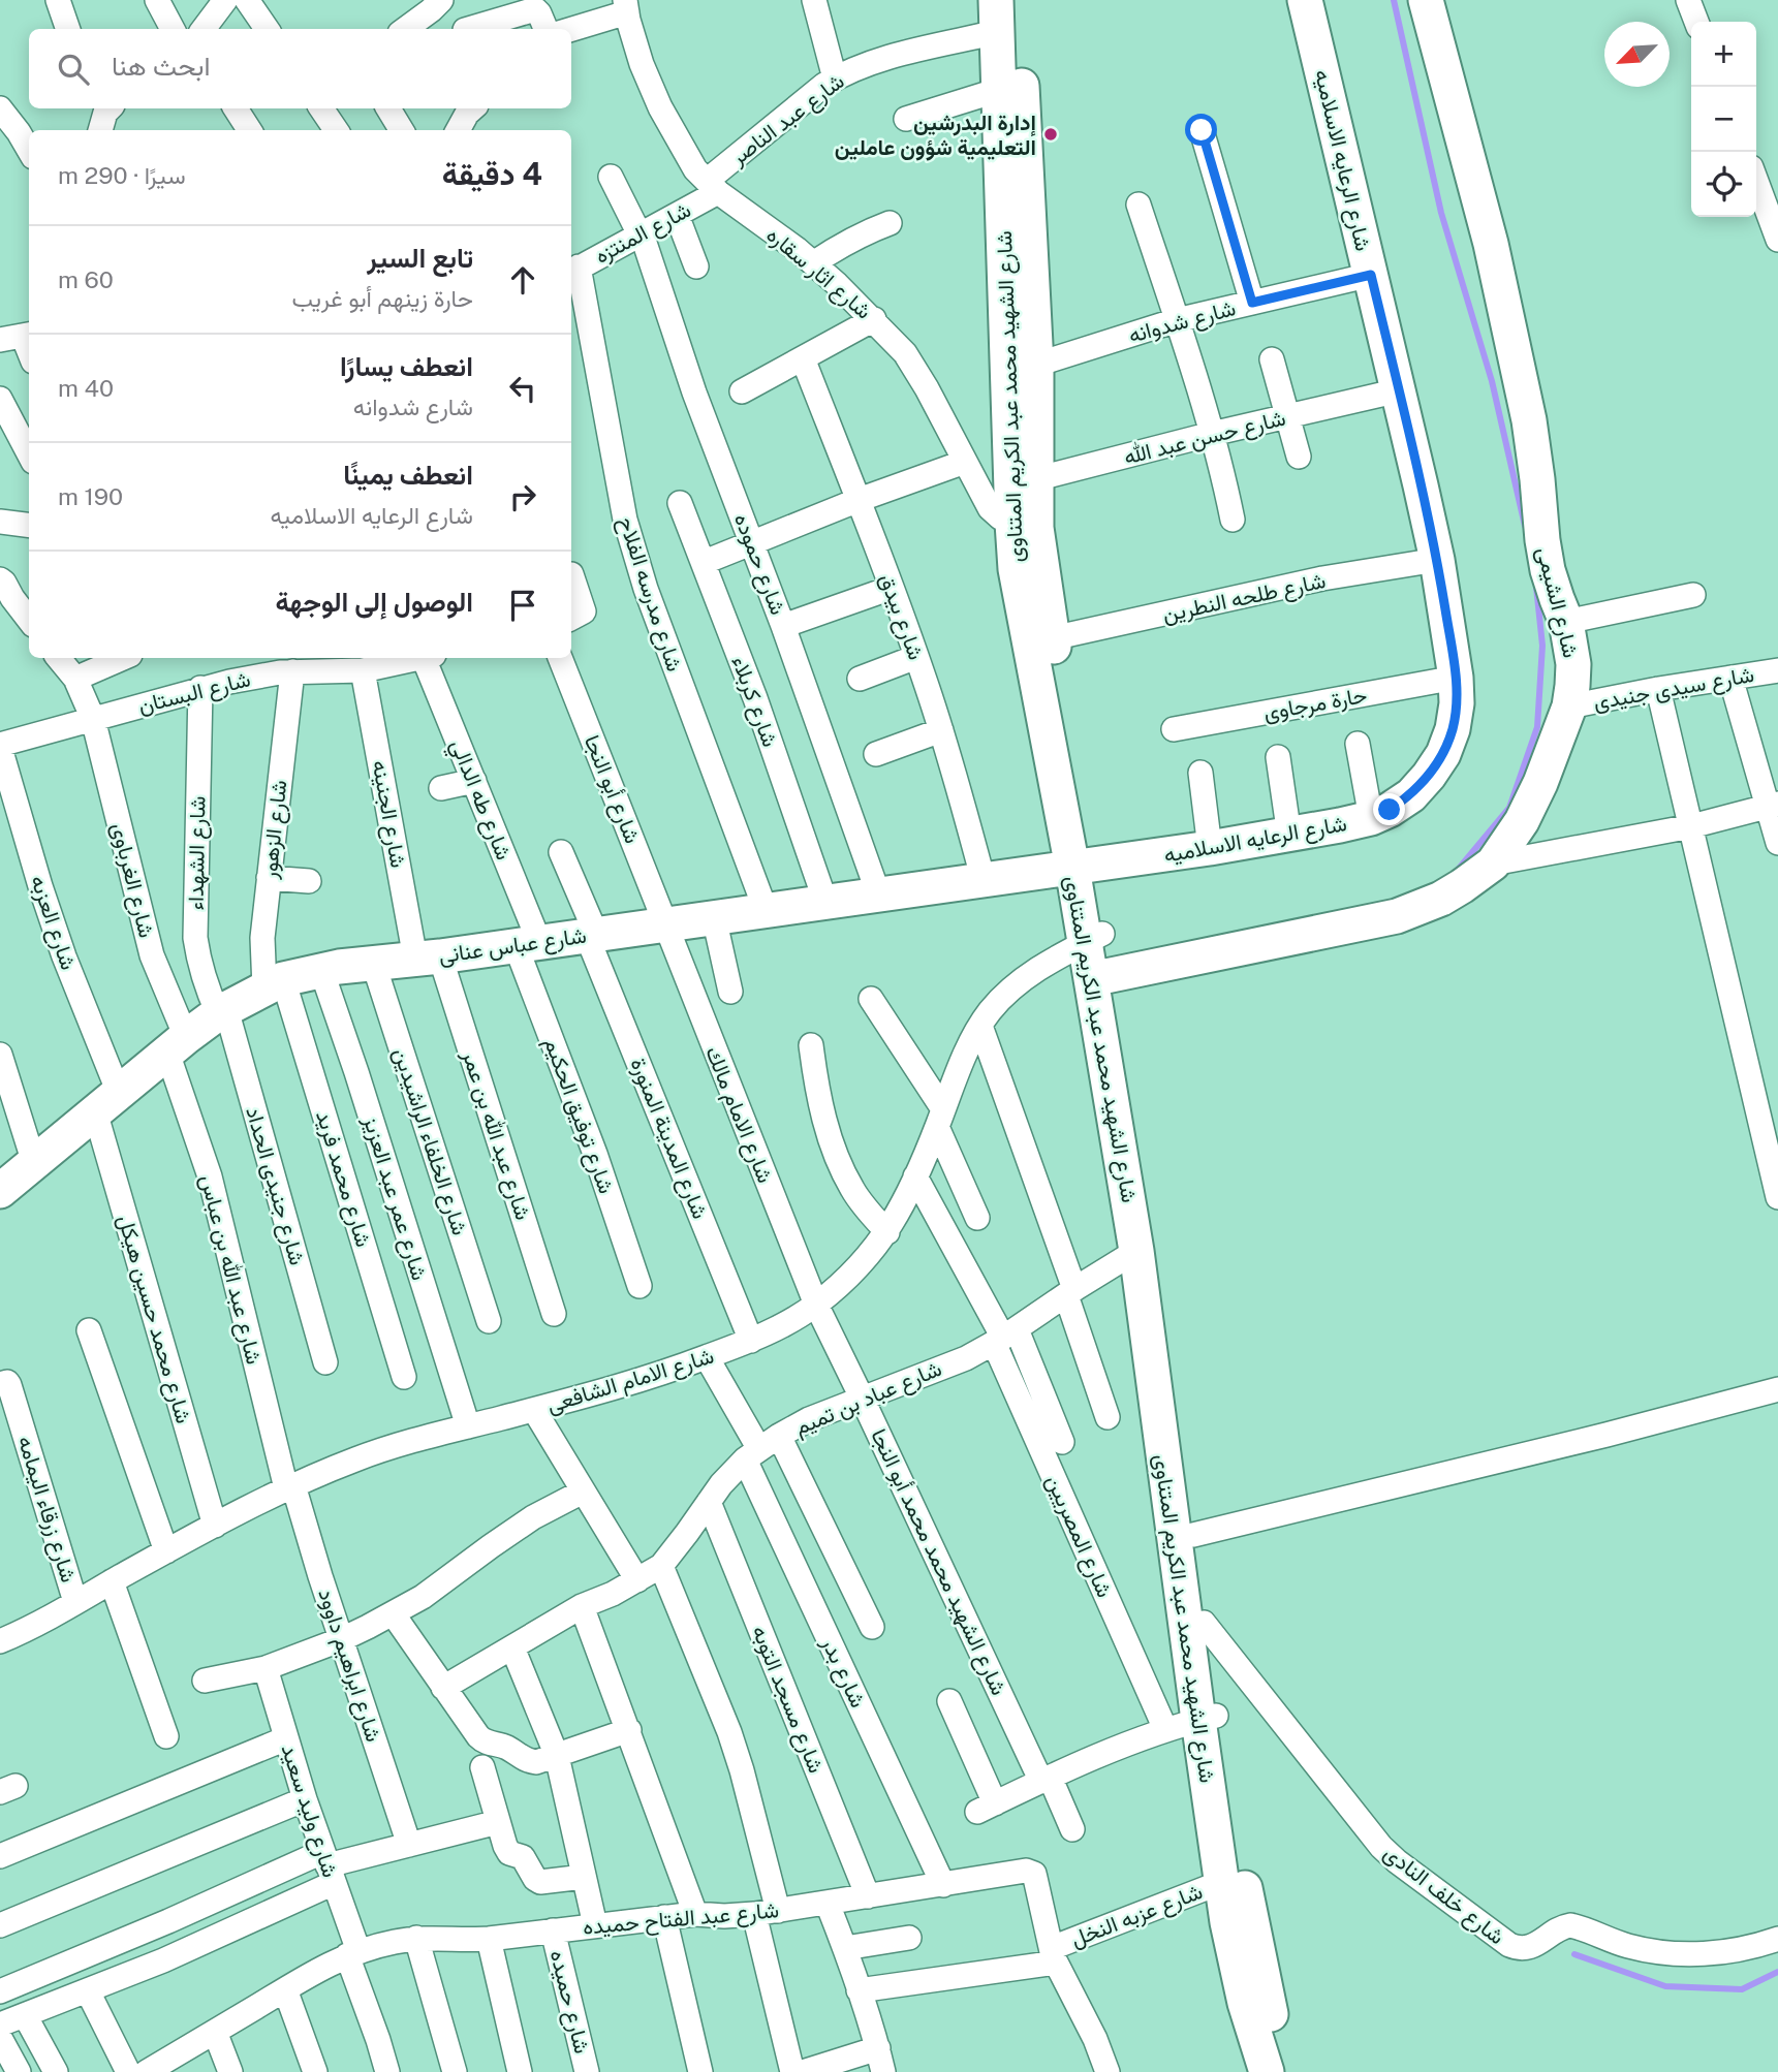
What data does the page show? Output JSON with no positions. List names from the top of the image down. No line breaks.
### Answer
{"streets":{"main road":["شارع الرعايه الاسلاميه","شارع الشهيد محمد عبد الكريم المتناوى","شارع الشيمى","شارع عباس عنانى"],"street":["شارع عبد الناصر","شارع المنتزه","شارع اثار سقاره","شارع شدوانه","شارع حسن عبد الله","شارع حموده","شارع مدرسه الفلاح","شارع طلحه النطرين","شارع بيدق","شارع سيدى جنيدى","شارع البستان","شارع كربلاء","حارة مرجاوى","شارع أبو النجا","شارع طه الدالي","شارع الجنينه","شارع الزهور","شارع الشهداء","شارع الغرباوى","شارع العزبه","شارع الامام مالك","شارع توفيق الحكيم","شارع عبد الله بن عمر","شارع المدينة المنورة","شارع الخلفاء الراشيدين","شارع محمد فريد","شارع جنيدى الحداد","شارع عمر عبد العزيز","شارع عبد الله بن عباس","شارع محمد حسين هيكل","شارع الامام الشافعى","شارع عباد بن تميم","شارع زرقاء اليمامه","شارع المصريين","شارع الشهيد محمد محمد أبو النجا","شارع ابراهيم داوود","شارع بدر","شارع مسجد التوبه","شارع وليد سعيد","شارع خلف النادى","شارع عزبه النخل","شارع عبد الفتاح حميده","شارع حميده"]},"crossings":[["شارع عبد الناصر","شارع المنتزه"],["شارع عبد الناصر","شارع اثار سقاره"],["شارع عبد الناصر","شارع الشهيد محمد عبد الكريم المتناوى"],["شارع الرعايه الاسلاميه","شارع شدوانه"],["شارع الرعايه الاسلاميه","شارع الشهيد محمد عبد الكريم المتناوى"],["شارع الرعايه الاسلاميه","شارع حسن عبد الله"],["شارع الرعايه الاسلاميه","شارع طلحه النطرين"],["شارع الرعايه الاسلاميه","حارة مرجاوى"],["شارع الرعايه الاسلاميه","شارع عباس عنانى"],["شارع المنتزه","شارع اثار سقاره"],["شارع المنتزه","شارع حموده"],["شارع المنتزه","شارع مدرسه الفلاح"],["شارع اثار سقاره","شارع الشهيد محمد عبد الكريم المتناوى"],["شارع شدوانه","شارع الشهيد محمد عبد الكريم المتناوى"],["شارع الشهيد محمد عبد الكريم المتناوى","شارع حسن عبد الله"],["شارع الشهيد محمد عبد الكريم المتناوى","شارع طلحه النطرين"],["شارع الشهيد محمد عبد الكريم المتناوى","شارع الشيمى"],["شارع الشهيد محمد عبد الكريم المتناوى","شارع عباس عنانى"],["شارع الشهيد محمد عبد الكريم المتناوى","شارع الامام الشافعى"],["شارع الشهيد محمد عبد الكريم المتناوى","شارع عباد بن تميم"],["شارع الشهيد محمد عبد الكريم المتناوى","شارع خلف النادى"],["شارع الشهيد محمد عبد الكريم المتناوى","شارع عزبه النخل"],["شارع حموده","شارع عباس عنانى"],["شارع مدرسه الفلاح","شارع عباس عنانى"],["شارع الشيمى","شارع سيدى جنيدى"],["شارع بيدق","شارع عباس عنانى"],["شارع البستان","شارع الجنينه"],["شارع البستان","شارع الزهور"],["شارع البستان","شارع الشهداء"],["شارع البستان","شارع الغرباوى"],["شارع البستان","شارع العزبه"],["شارع كربلاء","شارع عباس عنانى"],["شارع أبو النجا","شارع عباس عنانى"],["شارع أبو النجا","شارع الامام مالك"],["شارع طه الدالي","شارع عباس عنانى"],["شارع طه الدالي","شارع توفيق الحكيم"],["شارع الجنينه","شارع عباس عنانى"],["شارع الجنينه","شارع عبد الله بن عمر"],["شارع الزهور","شارع عباس عنانى"],["شارع الزهور","شارع محمد فريد"],["شارع الشهداء","شارع عباس عنانى"],["شارع الشهداء","شارع جنيدى الحداد"],["شارع الغرباوى","شارع عباس عنانى"],["شارع الغرباوى","شارع عبد الله بن عباس"],["شارع العزبه","شارع عباس عنانى"],["شارع العزبه","شارع محمد حسين هيكل"],["شارع عباس عنانى","شارع الامام مالك"],["شارع عباس عنانى","شارع توفيق الحكيم"],["شارع عباس عنانى","شارع عبد الله بن عمر"],["شارع عباس عنانى","شارع المدينة المنورة"],["شارع عباس عنانى","شارع الخلفاء الراشيدين"],["شارع عباس عنانى","شارع محمد فريد"],["شارع عباس عنانى","شارع جنيدى الحداد"],["شارع عباس عنانى","شارع عمر عبد العزيز"],["شارع عباس عنانى","شارع عبد الله بن عباس"],["شارع عباس عنانى","شارع محمد حسين هيكل"],["شارع الامام مالك","شارع الامام الشافعى"],["شارع الامام مالك","شارع الشهيد محمد محمد أبو النجا"],["شارع المدينة المنورة","شارع الامام الشافعى"],["شارع عمر عبد العزيز","شارع الامام الشافعى"],["شارع عبد الله بن عباس","شارع الامام الشافعى"],["شارع عبد الله بن عباس","شارع ابراهيم داوود"],["شارع محمد حسين هيكل","شارع الامام الشافعى"],["شارع الامام الشافعى","شارع زرقاء اليمامه"],["شارع الامام الشافعى","شارع الشهيد محمد محمد أبو النجا"],["شارع الامام الشافعى","شارع ابراهيم داوود"],["شارع الامام الشافعى","شارع بدر"],["شارع عباد بن تميم","شارع المصريين"],["شارع عباد بن تميم","شارع الشهيد محمد محمد أبو النجا"],["شارع عباد بن تميم","شارع بدر"],["شارع عباد بن تميم","شارع مسجد التوبه"],["شارع بدر","شارع عبد الفتاح حميده"],["شارع مسجد التوبه","شارع عبد الفتاح حميده"],["شارع وليد سعيد","شارع عبد الفتاح حميده"],["شارع عزبه النخل","شارع عبد الفتاح حميده"],["شارع عبد الفتاح حميده","شارع حميده"]],"places":["إدارة البدرشين التعليمية شؤون عاملين"],"north":"bottom left","page":{"map_buttons":["+","−"],"search":"ابحث هنا","heading":["4 دقيقة","سيرًا · 290 m"],"list":[["تابع السير","حارة زينهم أبو غريب","60 m"],["انعطف يسارًا","شارع شدوانه","40 m"],["انعطف يمينًا","شارع الرعايه الاسلاميه","190 m"],"الوصول إلى الوجهة"]}}
